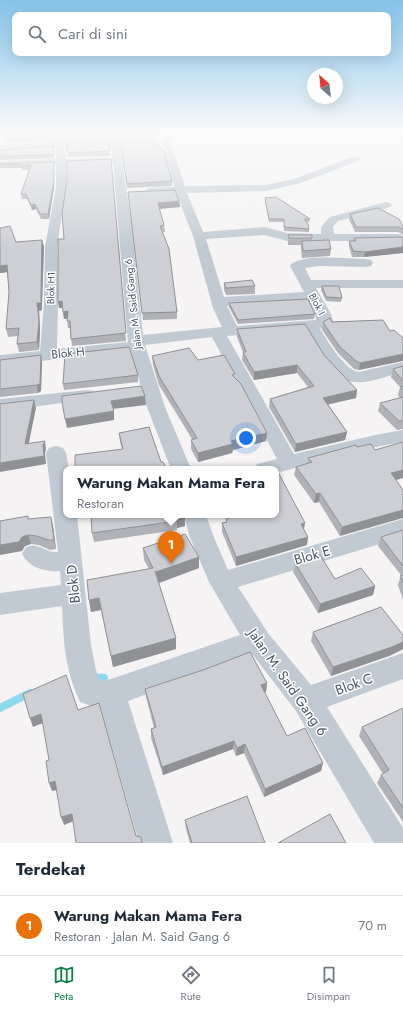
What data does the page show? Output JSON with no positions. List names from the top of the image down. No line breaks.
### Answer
{"streets":{"street":["Blok H1","Jalan M. Said Gang 6","Blok I","Blok H","Blok E","Blok D","Blok C"]},"crossings":[["Blok H1","Blok H"],["Jalan M. Said Gang 6","Blok I"],["Jalan M. Said Gang 6","Blok H"],["Jalan M. Said Gang 6","Blok E"],["Jalan M. Said Gang 6","Blok C"],["Blok I","Blok H"]],"north":"top left","page":{"search":"Cari di sini","popup":["Warung Makan Mama Fera","Restoran"],"pins":"1","heading":"Terdekat","list":[{"mark":"1","name":"Warung Makan Mama Fera","note":"Restoran · Jalan M. Said Gang 6","value":"70 m"}],"nav":["Peta","Rute","Disimpan"]}}
